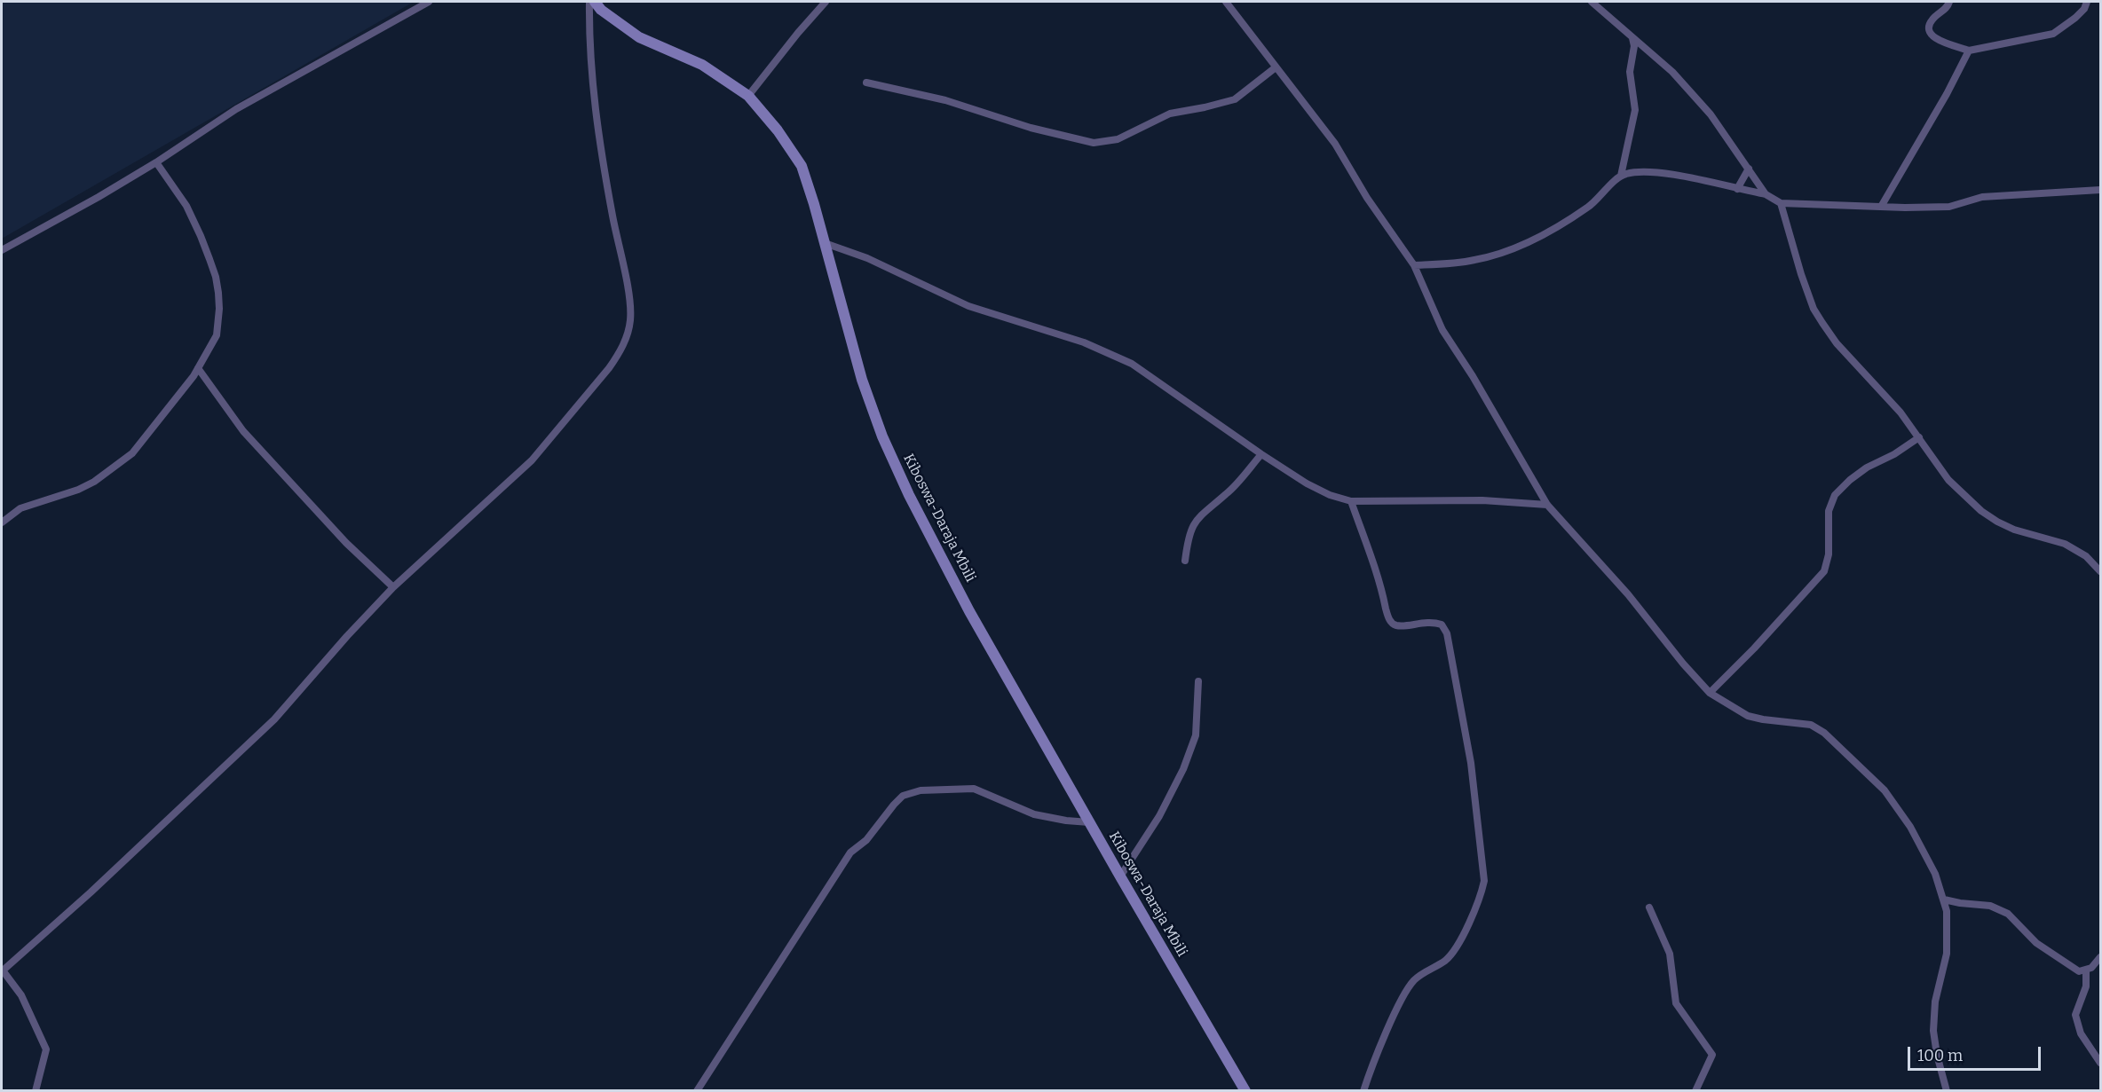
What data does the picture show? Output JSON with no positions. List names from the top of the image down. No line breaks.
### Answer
{"streets":{"main road":["Kiboswa-Daraja Mbili"]},"scale_bar":"100 m"}
